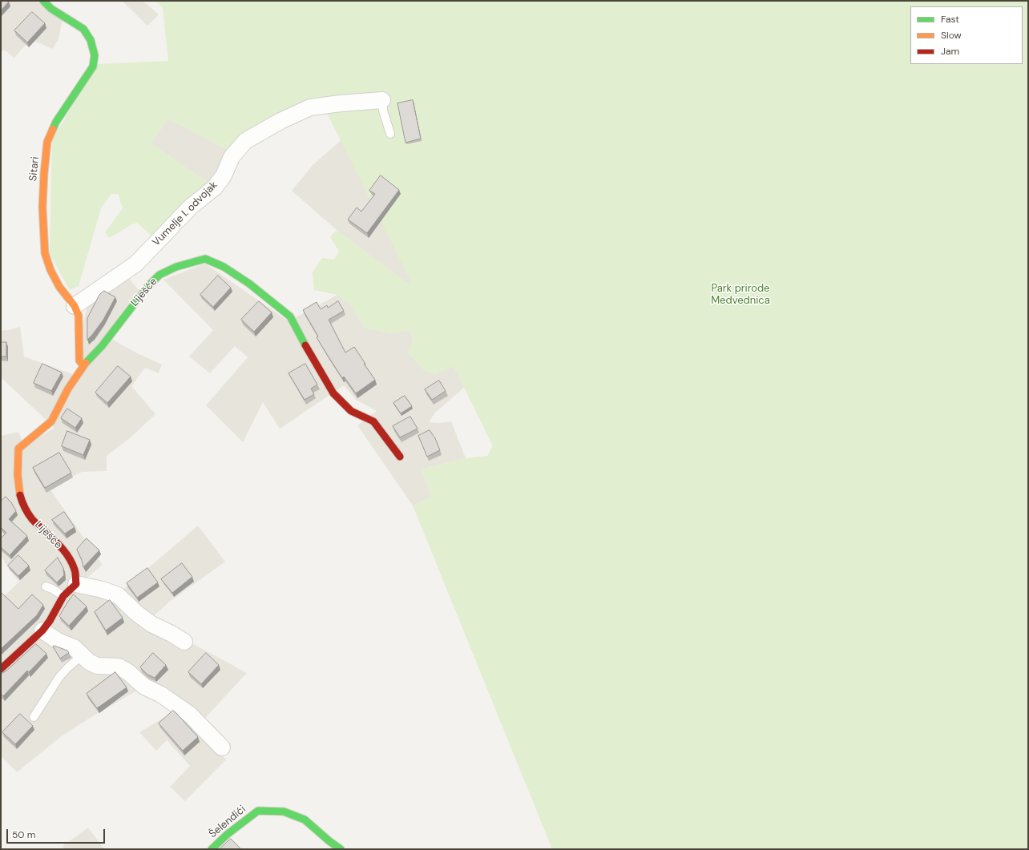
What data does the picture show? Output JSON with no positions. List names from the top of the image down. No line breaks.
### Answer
{"streets":{"street":["Sitari","Vumelje I. odvojak","Liješće","Šelendići"]},"crossings":[["Sitari","Vumelje I. odvojak"],["Sitari","Liješće"]],"parks":["Park prirode Medvednica"],"legend":["Fast","Slow","Jam"],"scale_bar":"50 m"}
